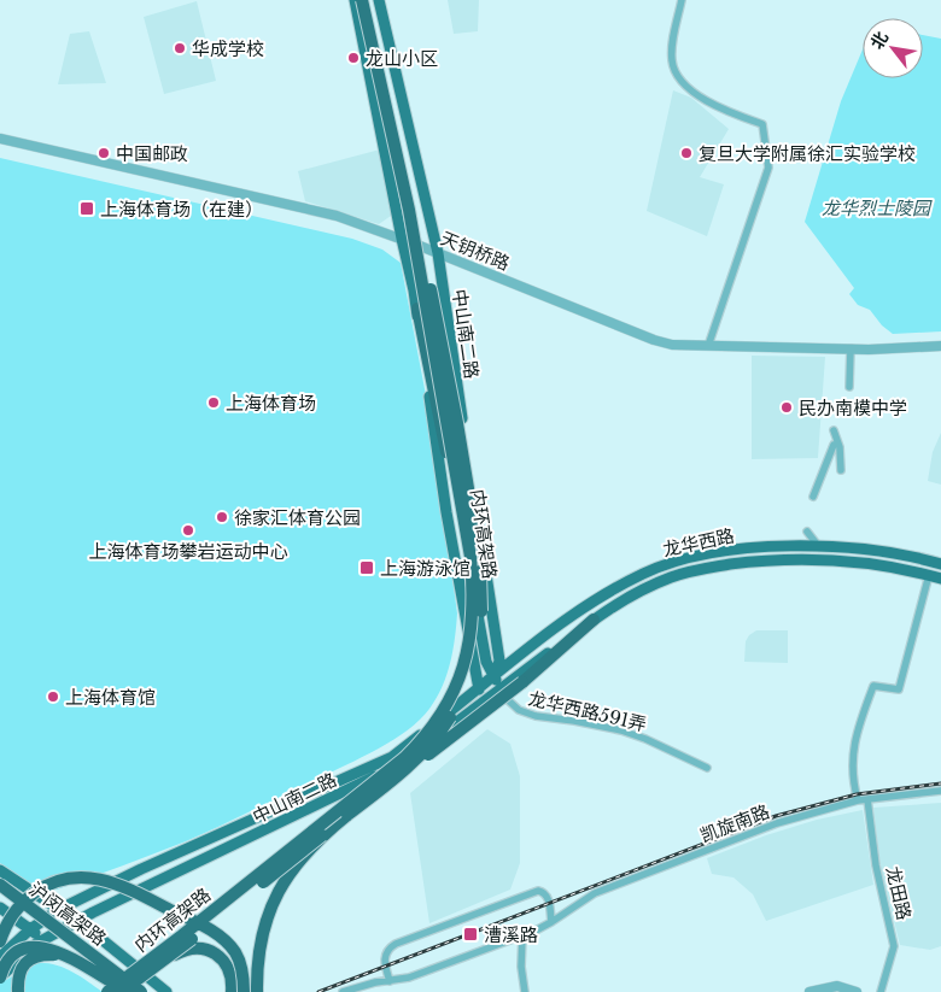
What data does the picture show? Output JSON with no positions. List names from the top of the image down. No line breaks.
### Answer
{"streets":{"highway":["内环高架路","沪闵高架路"],"main road":["中山南二路","龙华西路"],"street":["天钥桥路","龙华西路591弄","凯旋南路","龙田路"]},"crossings":[["天钥桥路","中山南二路"],["中山南二路","龙华西路"],["中山南二路","龙华西路591弄"],["龙华西路","龙华西路591弄"],["凯旋南路","龙田路"]],"parks":["龙华烈士陵园"],"places":{"other":["华成学校","龙山小区","中国邮政","复旦大学附属徐汇实验学校","上海体育场","民办南模中学","徐家汇体育公园","上海体育场攀岩运动中心","上海体育馆"],"transit":["上海体育场（在建）","上海游泳馆","漕溪路"]},"north":"top left"}
